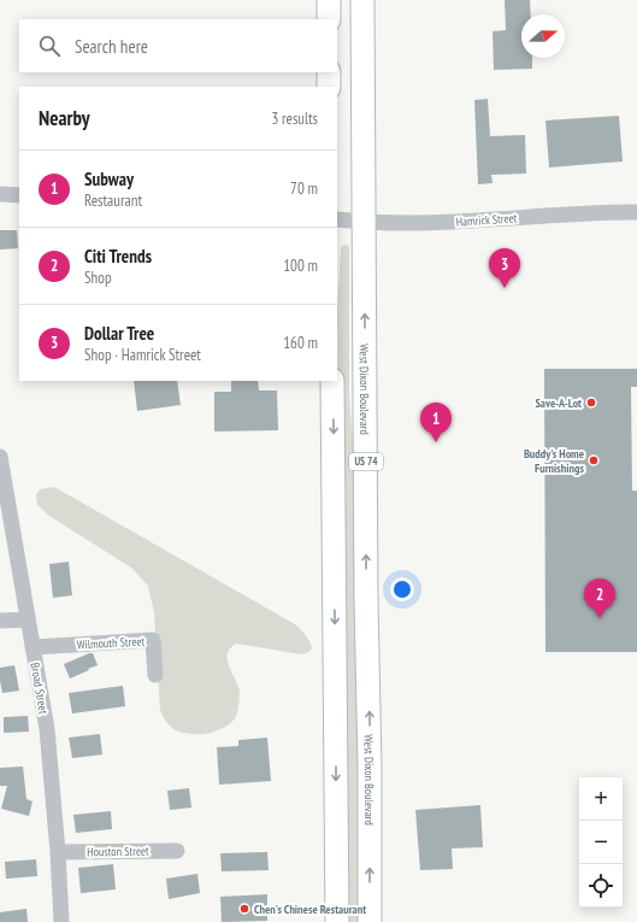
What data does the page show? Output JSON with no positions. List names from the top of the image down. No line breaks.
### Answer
{"streets":{"highway":["West Dixon Boulevard","US 74"],"street":["Hamrick Street","Wilmouth Street","Broad Street","Houston Street"]},"crossings":[["Hamrick Street","West Dixon Boulevard"],["Wilmouth Street","Broad Street"],["Broad Street","Houston Street"]],"places":["Save-A-Lot","Buddy's Home Furnishings","Chen's Chinese Restaurant"],"north":"right","page":{"search":"Search here","heading":["Nearby","3 results"],"list":[{"mark":"1","name":"Subway","note":"Restaurant","value":"70 m"},{"mark":"2","name":"Citi Trends","note":"Shop","value":"100 m"},{"mark":"3","name":"Dollar Tree","note":"Shop · Hamrick Street","value":"160 m"}],"pins":["3","1","2"],"map_buttons":["+","−"]}}
